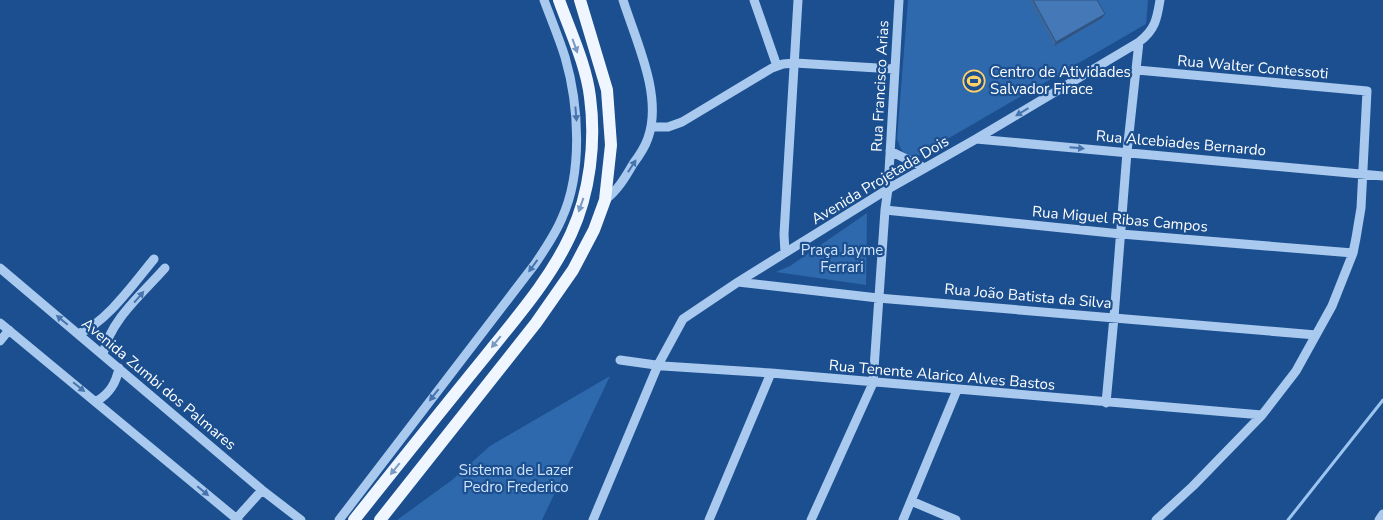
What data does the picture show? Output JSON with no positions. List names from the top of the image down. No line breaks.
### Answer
{"streets":{"street":["Rua Walter Contessoti","Rua Francisco Arias","Rua Alcebiades Bernardo","Avenida Projetada Dois","Rua Miguel Ribas Campos","Rua João Batista da Silva","Rua Tenente Alarico Alves Bastos","Avenida Zumbi dos Palmares"]},"crossings":[["Rua Walter Contessoti","Rua Alcebiades Bernardo"],["Rua Francisco Arias","Avenida Projetada Dois"],["Rua Francisco Arias","Rua Miguel Ribas Campos"],["Rua Francisco Arias","Rua João Batista da Silva"],["Rua Francisco Arias","Rua Tenente Alarico Alves Bastos"],["Rua Alcebiades Bernardo","Avenida Projetada Dois"],["Avenida Projetada Dois","Rua João Batista da Silva"],["Avenida Projetada Dois","Rua Tenente Alarico Alves Bastos"]],"one_way":["Rua Alcebiades Bernardo"],"parks":["Praça Jayme Ferrari","Sistema de Lazer Pedro Frederico"],"places":{"sports":["Centro de Atividades Salvador Firace"]}}
